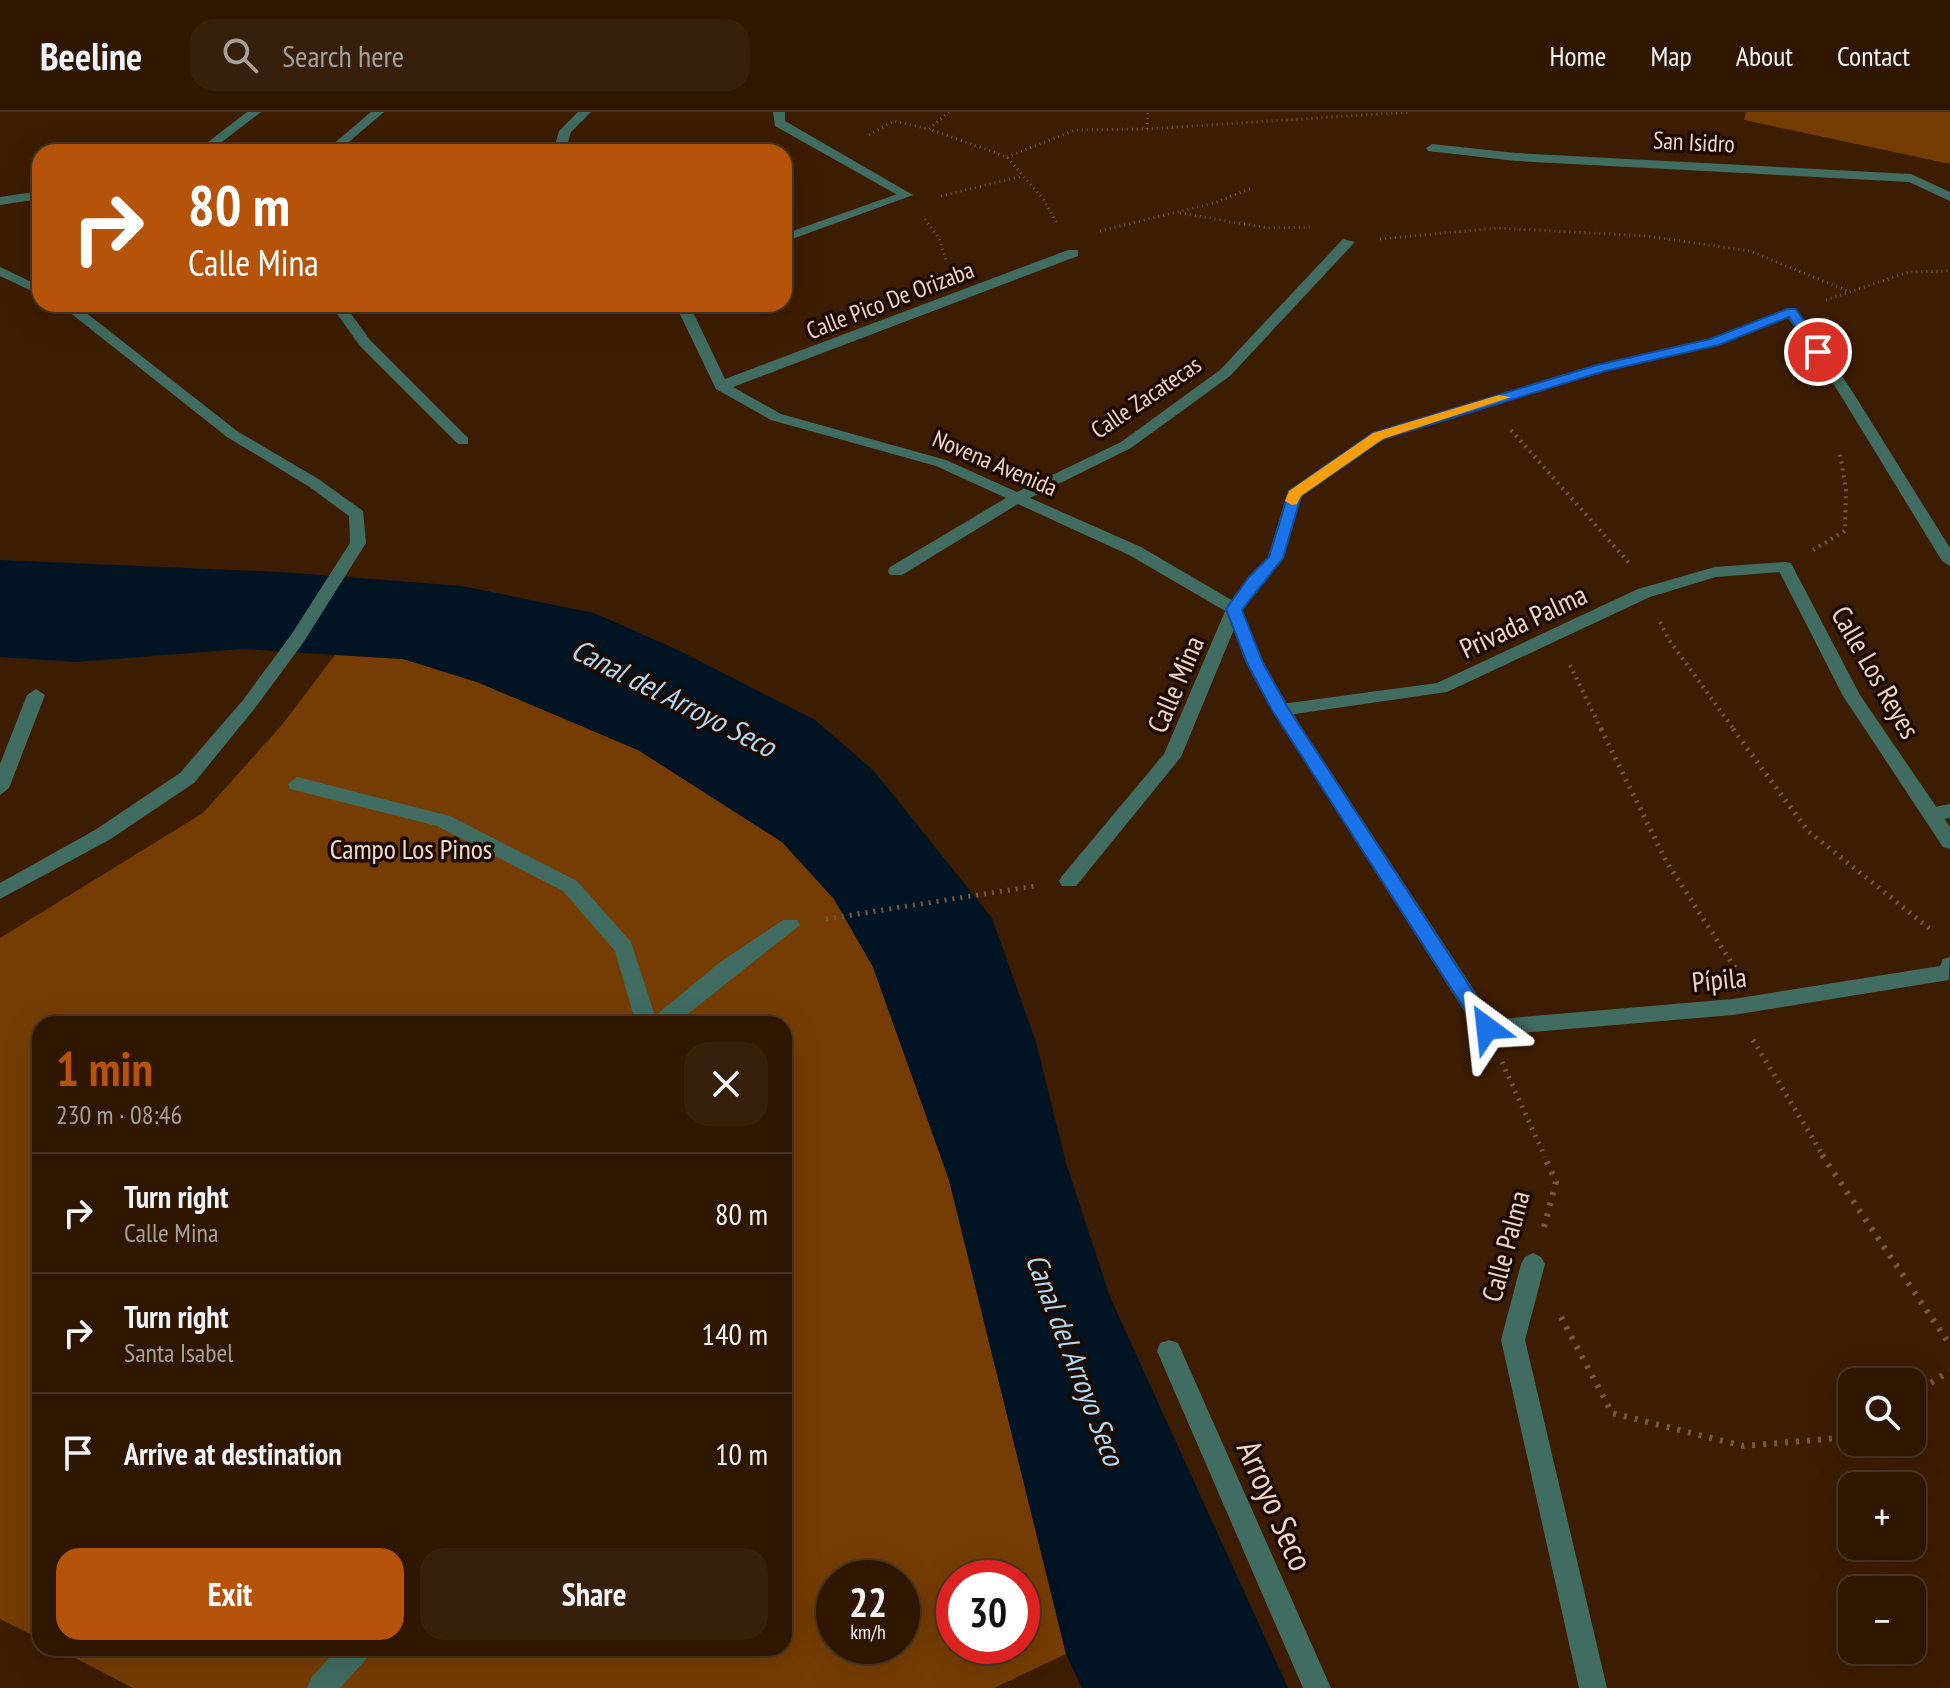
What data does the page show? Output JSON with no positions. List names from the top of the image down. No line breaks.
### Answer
{"streets":{"street":["San Isidro","Calle Pico De Orizaba","Calle Zacatecas","Novena Avenida","Privada Palma","Calle Los Reyes","Calle Mina","Pípila","Calle Palma","Arroyo Seco"]},"crossings":[["Calle Pico De Orizaba","Novena Avenida"],["Calle Zacatecas","Novena Avenida"],["Novena Avenida","Calle Mina"],["Privada Palma","Calle Los Reyes"],["Pípila","Calle Palma"]],"water":["Canal del Arroyo Seco"],"parks":["Campo Los Pinos"],"page":{"header":"Beeline","search":"Search here","nav":["Home","Map","About","Contact"],"turn":["80 m","Calle Mina"],"heading":["1 min","230 m · 08:46"],"list":[{"name":"Turn right","note":"Calle Mina","value":"80 m"},{"name":"Turn right","note":"Santa Isabel","value":"140 m"},{"name":"Arrive at destination","value":"10 m"}],"map_buttons":["+","−"],"buttons":["Exit","Share"],"speed":"22 km/h","limit":"30"}}
